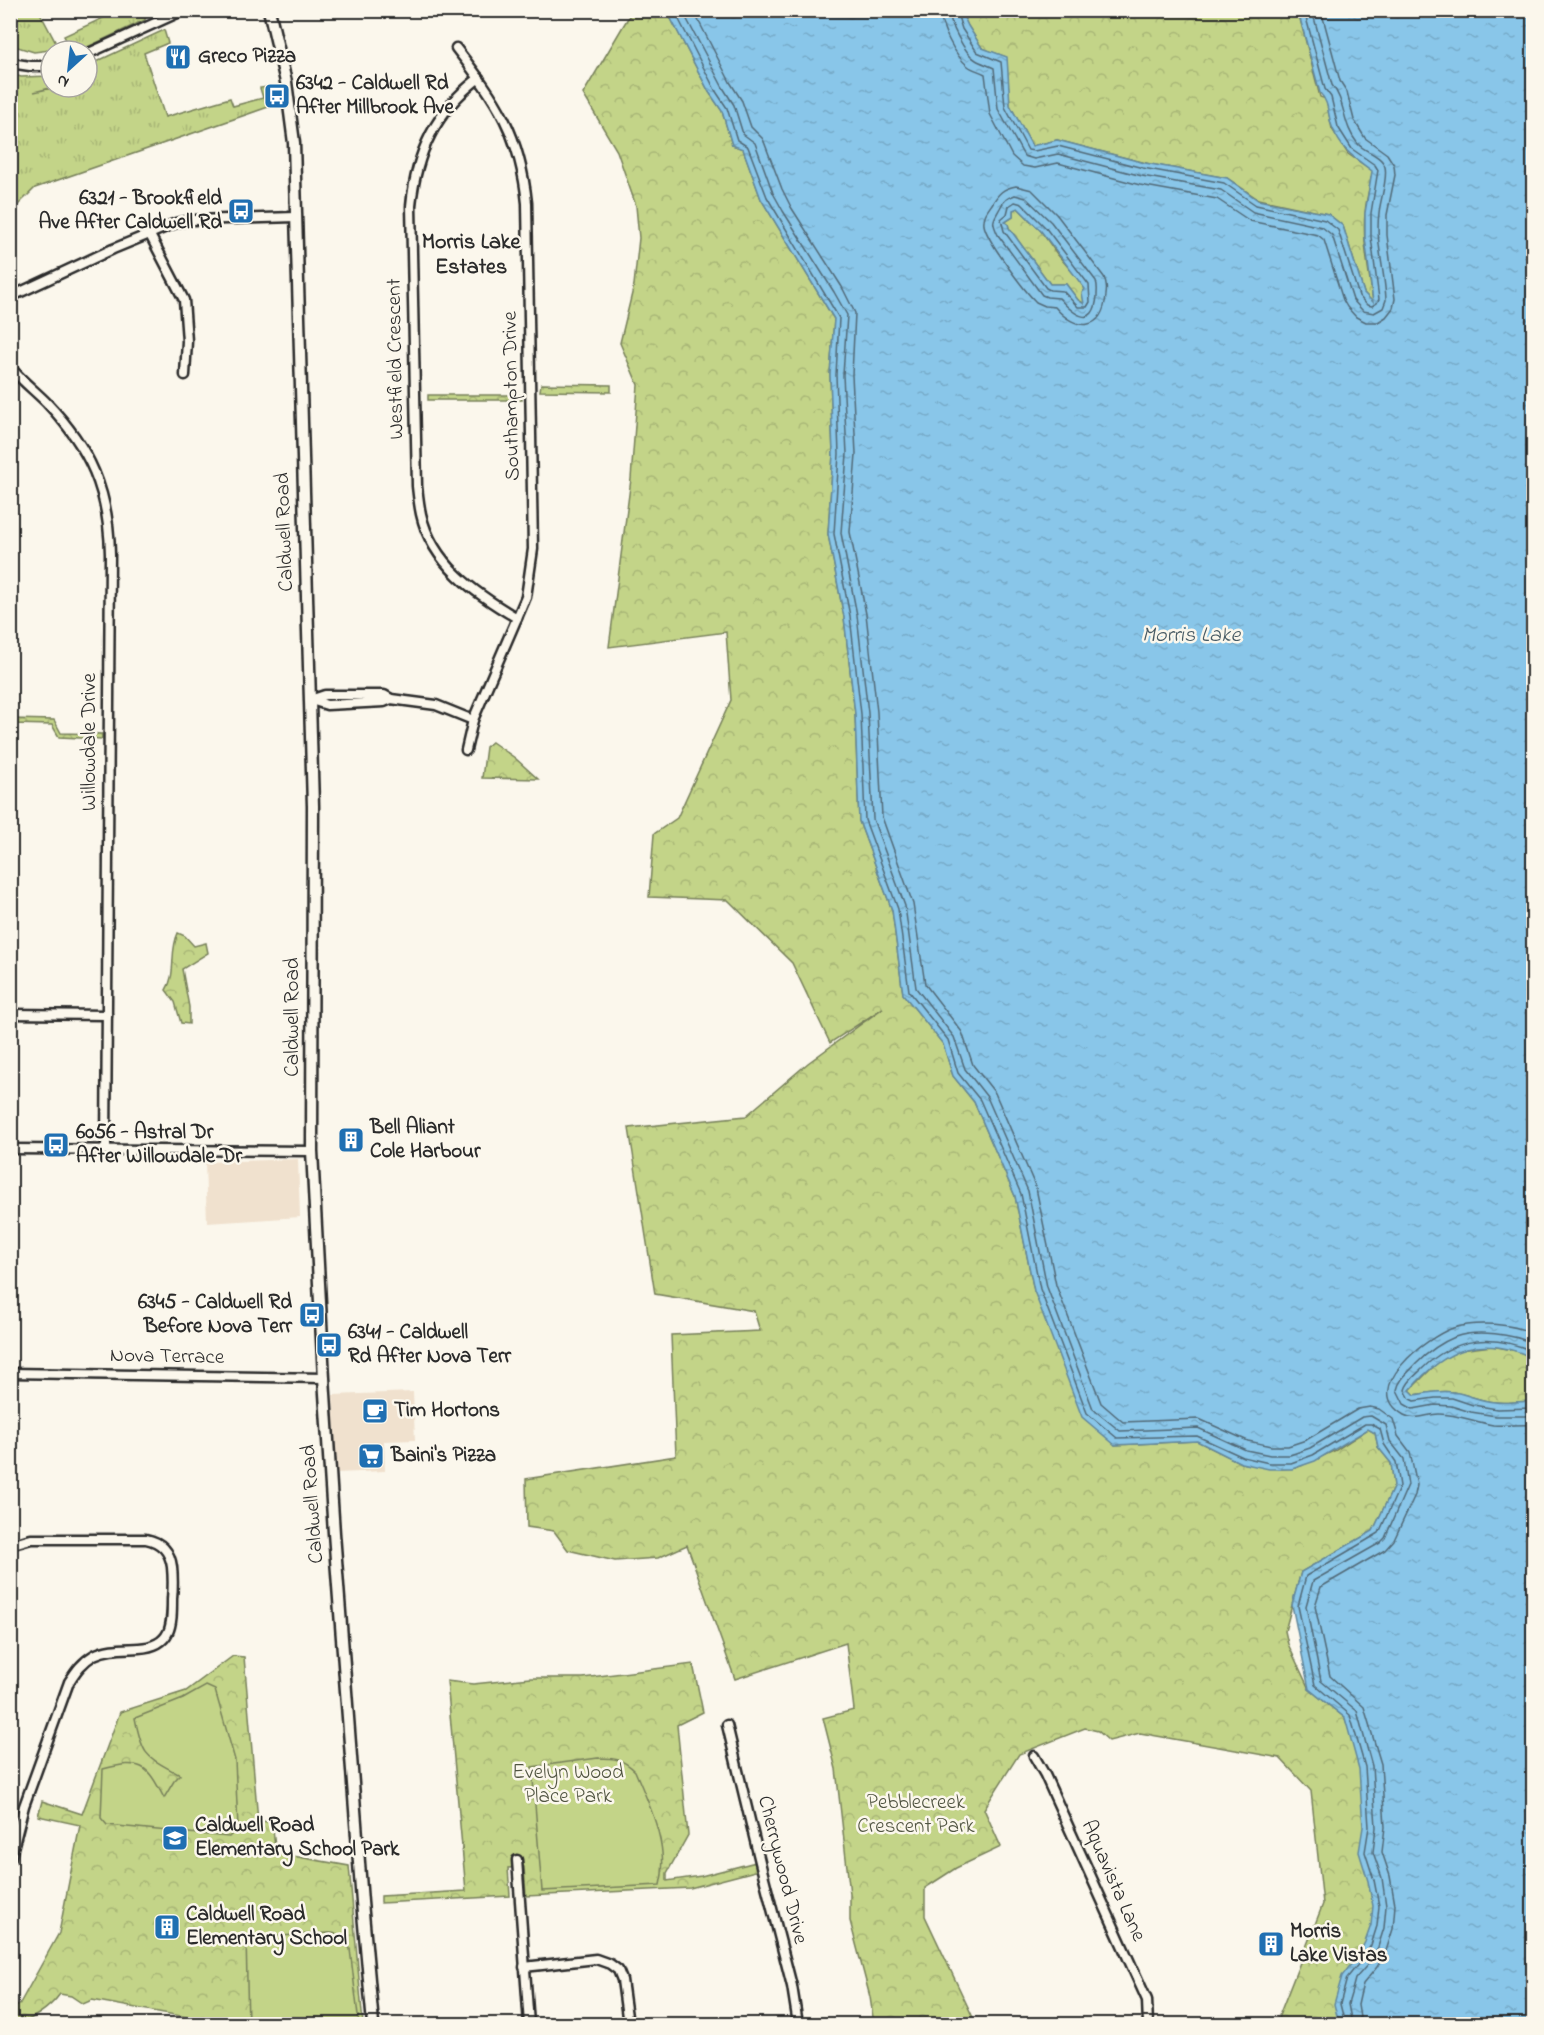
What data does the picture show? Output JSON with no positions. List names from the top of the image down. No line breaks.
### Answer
{"streets":{"street":["Westfield Crescent","Southampton Drive","Caldwell Road","Willowdale Drive","Nova Terrace","Cherrywood Drive","Aquavista Lane"]},"crossings":[["Westfield Crescent","Southampton Drive"],["Caldwell Road","Nova Terrace"]],"districts":["Morris Lake Estates"],"water":["Morris Lake"],"parks":["Evelyn Wood Place Park","Pebblecreek Crescent Park"],"places":{"restaurant":["Greco Pizza"],"bus stop":["6342 - Caldwell Rd After Millbrook Ave","6321 - Brookfield Ave After Caldwell Rd","6056 - Astral Dr After Willowdale Dr","6345 - Caldwell Rd Before Nova Terr","6341 - Caldwell Rd After Nova Terr"],"building":["Bell Aliant Cole Harbour","Caldwell Road Elementary School","Morris Lake Vistas"],"cafe":["Tim Hortons"],"supermarket":["Baini's Pizza"],"school or university":["Caldwell Road Elementary School Park"]},"north":"bottom left"}
